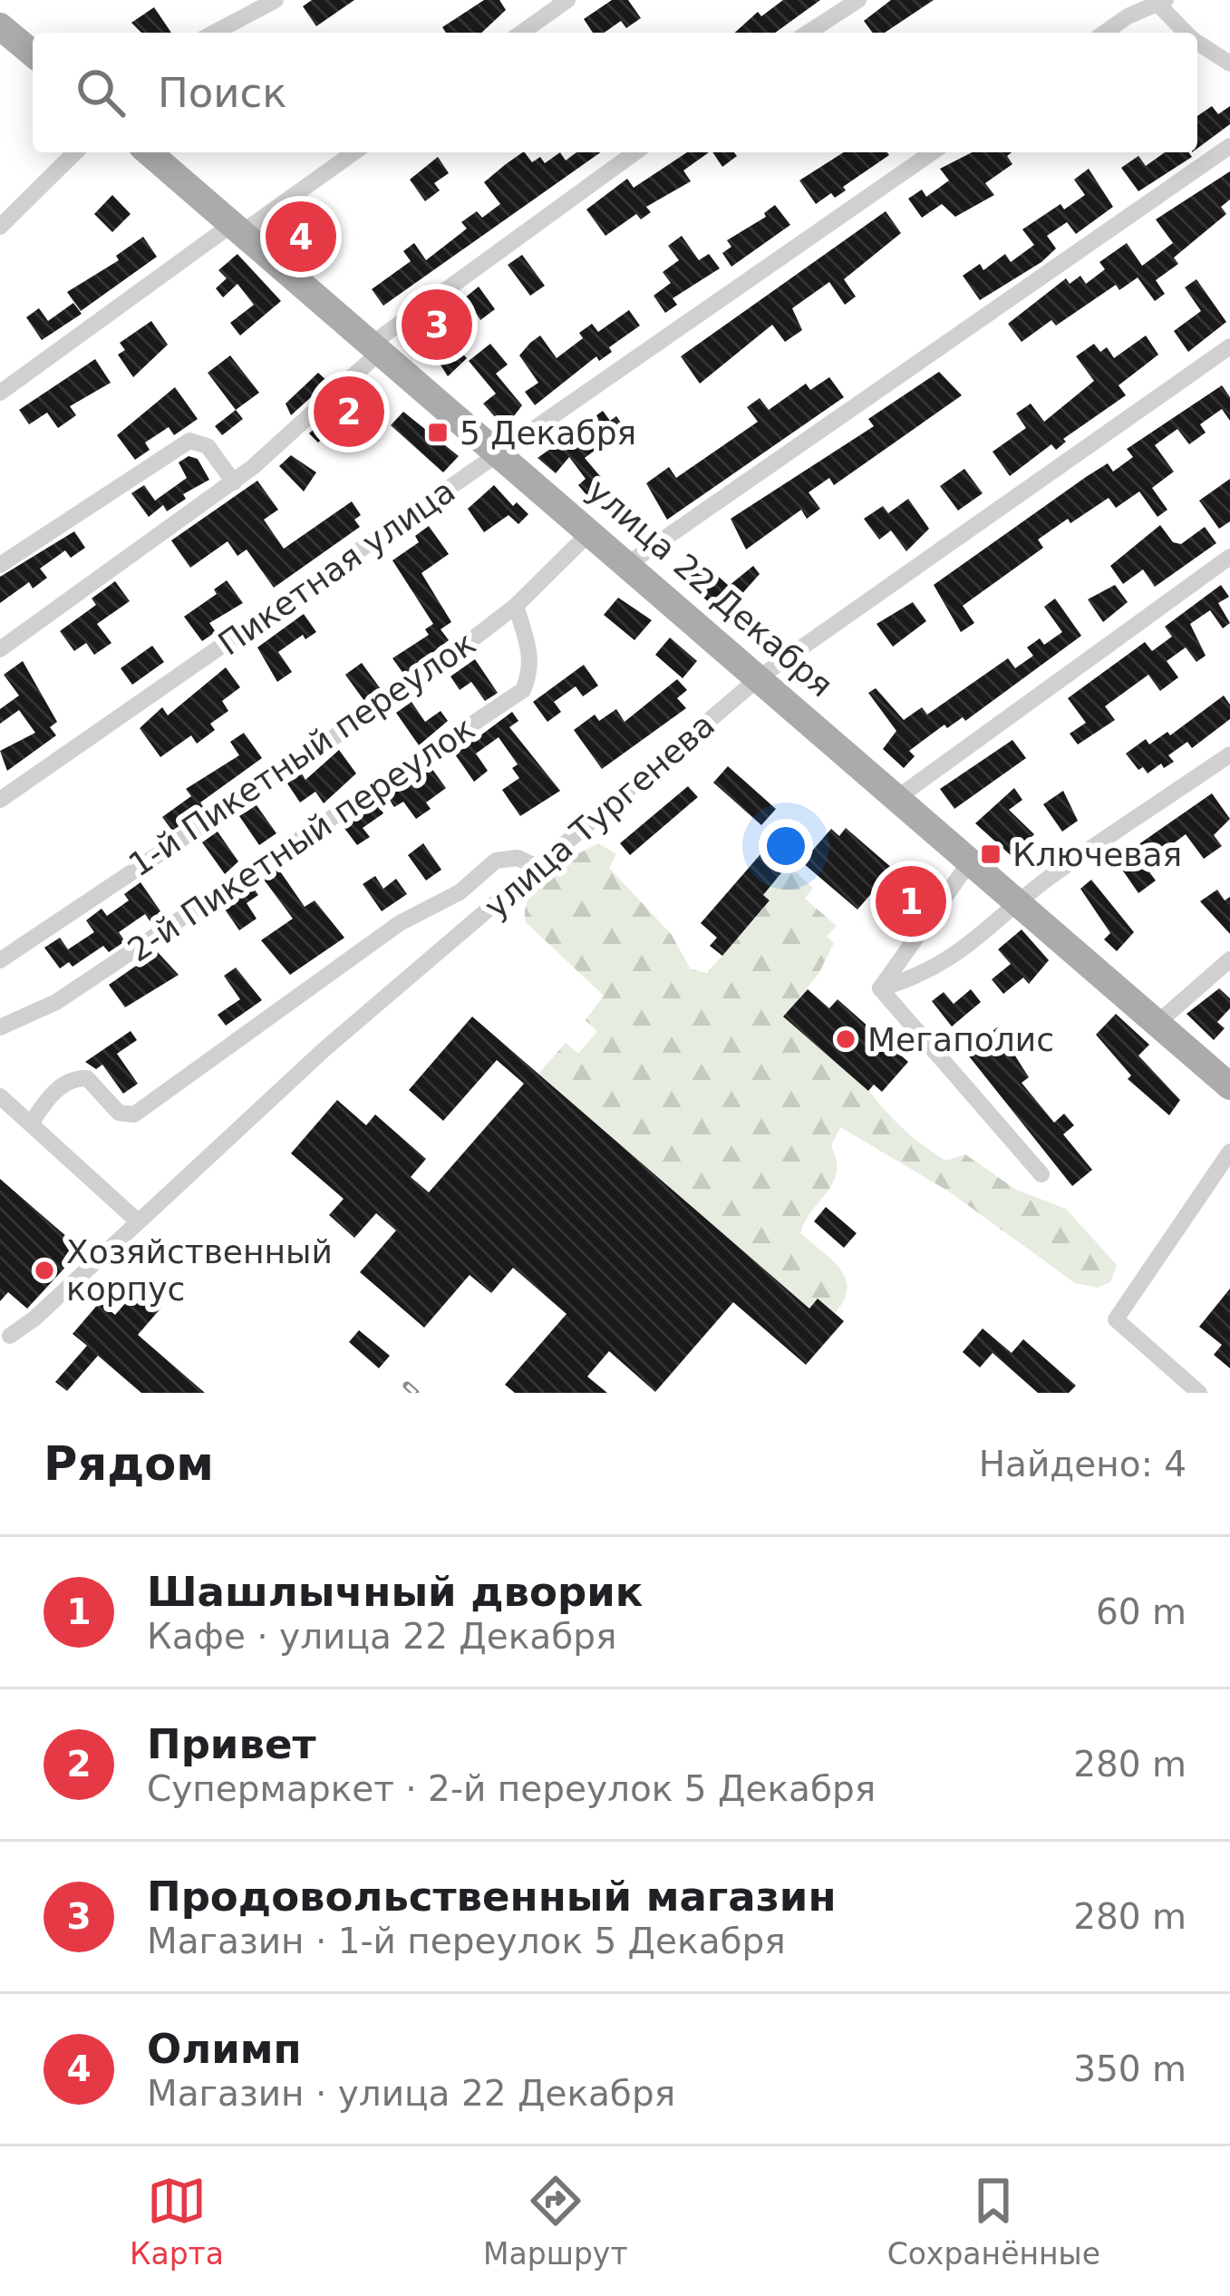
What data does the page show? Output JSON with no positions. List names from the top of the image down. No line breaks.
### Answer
{"streets":{"main road":["улица 22 Декабря"],"street":["Пикетная улица","1-й Пикетный переулок","улица Тургенева","2-й Пикетный переулок"]},"crossings":[["Пикетная улица","улица 22 Декабря"],["улица 22 Декабря","1-й Пикетный переулок"],["улица 22 Декабря","улица Тургенева"],["1-й Пикетный переулок","2-й Пикетный переулок"]],"places":{"transit":["5 Декабря","Ключевая"],"other":["Мегаполис","Хозяйственный корпус"]},"page":{"search":"Поиск","pins":["4","3","2","1"],"heading":["Рядом","Найдено: 4"],"list":[{"mark":"1","name":"Шашлычный дворик","note":"Кафе · улица 22 Декабря","value":"60 m"},{"mark":"2","name":"Привет","note":"Супермаркет · 2-й переулок 5 Декабря","value":"280 m"},{"mark":"3","name":"Продовольственный магазин","note":"Магазин · 1-й переулок 5 Декабря","value":"280 m"},{"mark":"4","name":"Олимп","note":"Магазин · улица 22 Декабря","value":"350 m"}],"nav":["Карта","Маршрут","Сохранённые"]}}
